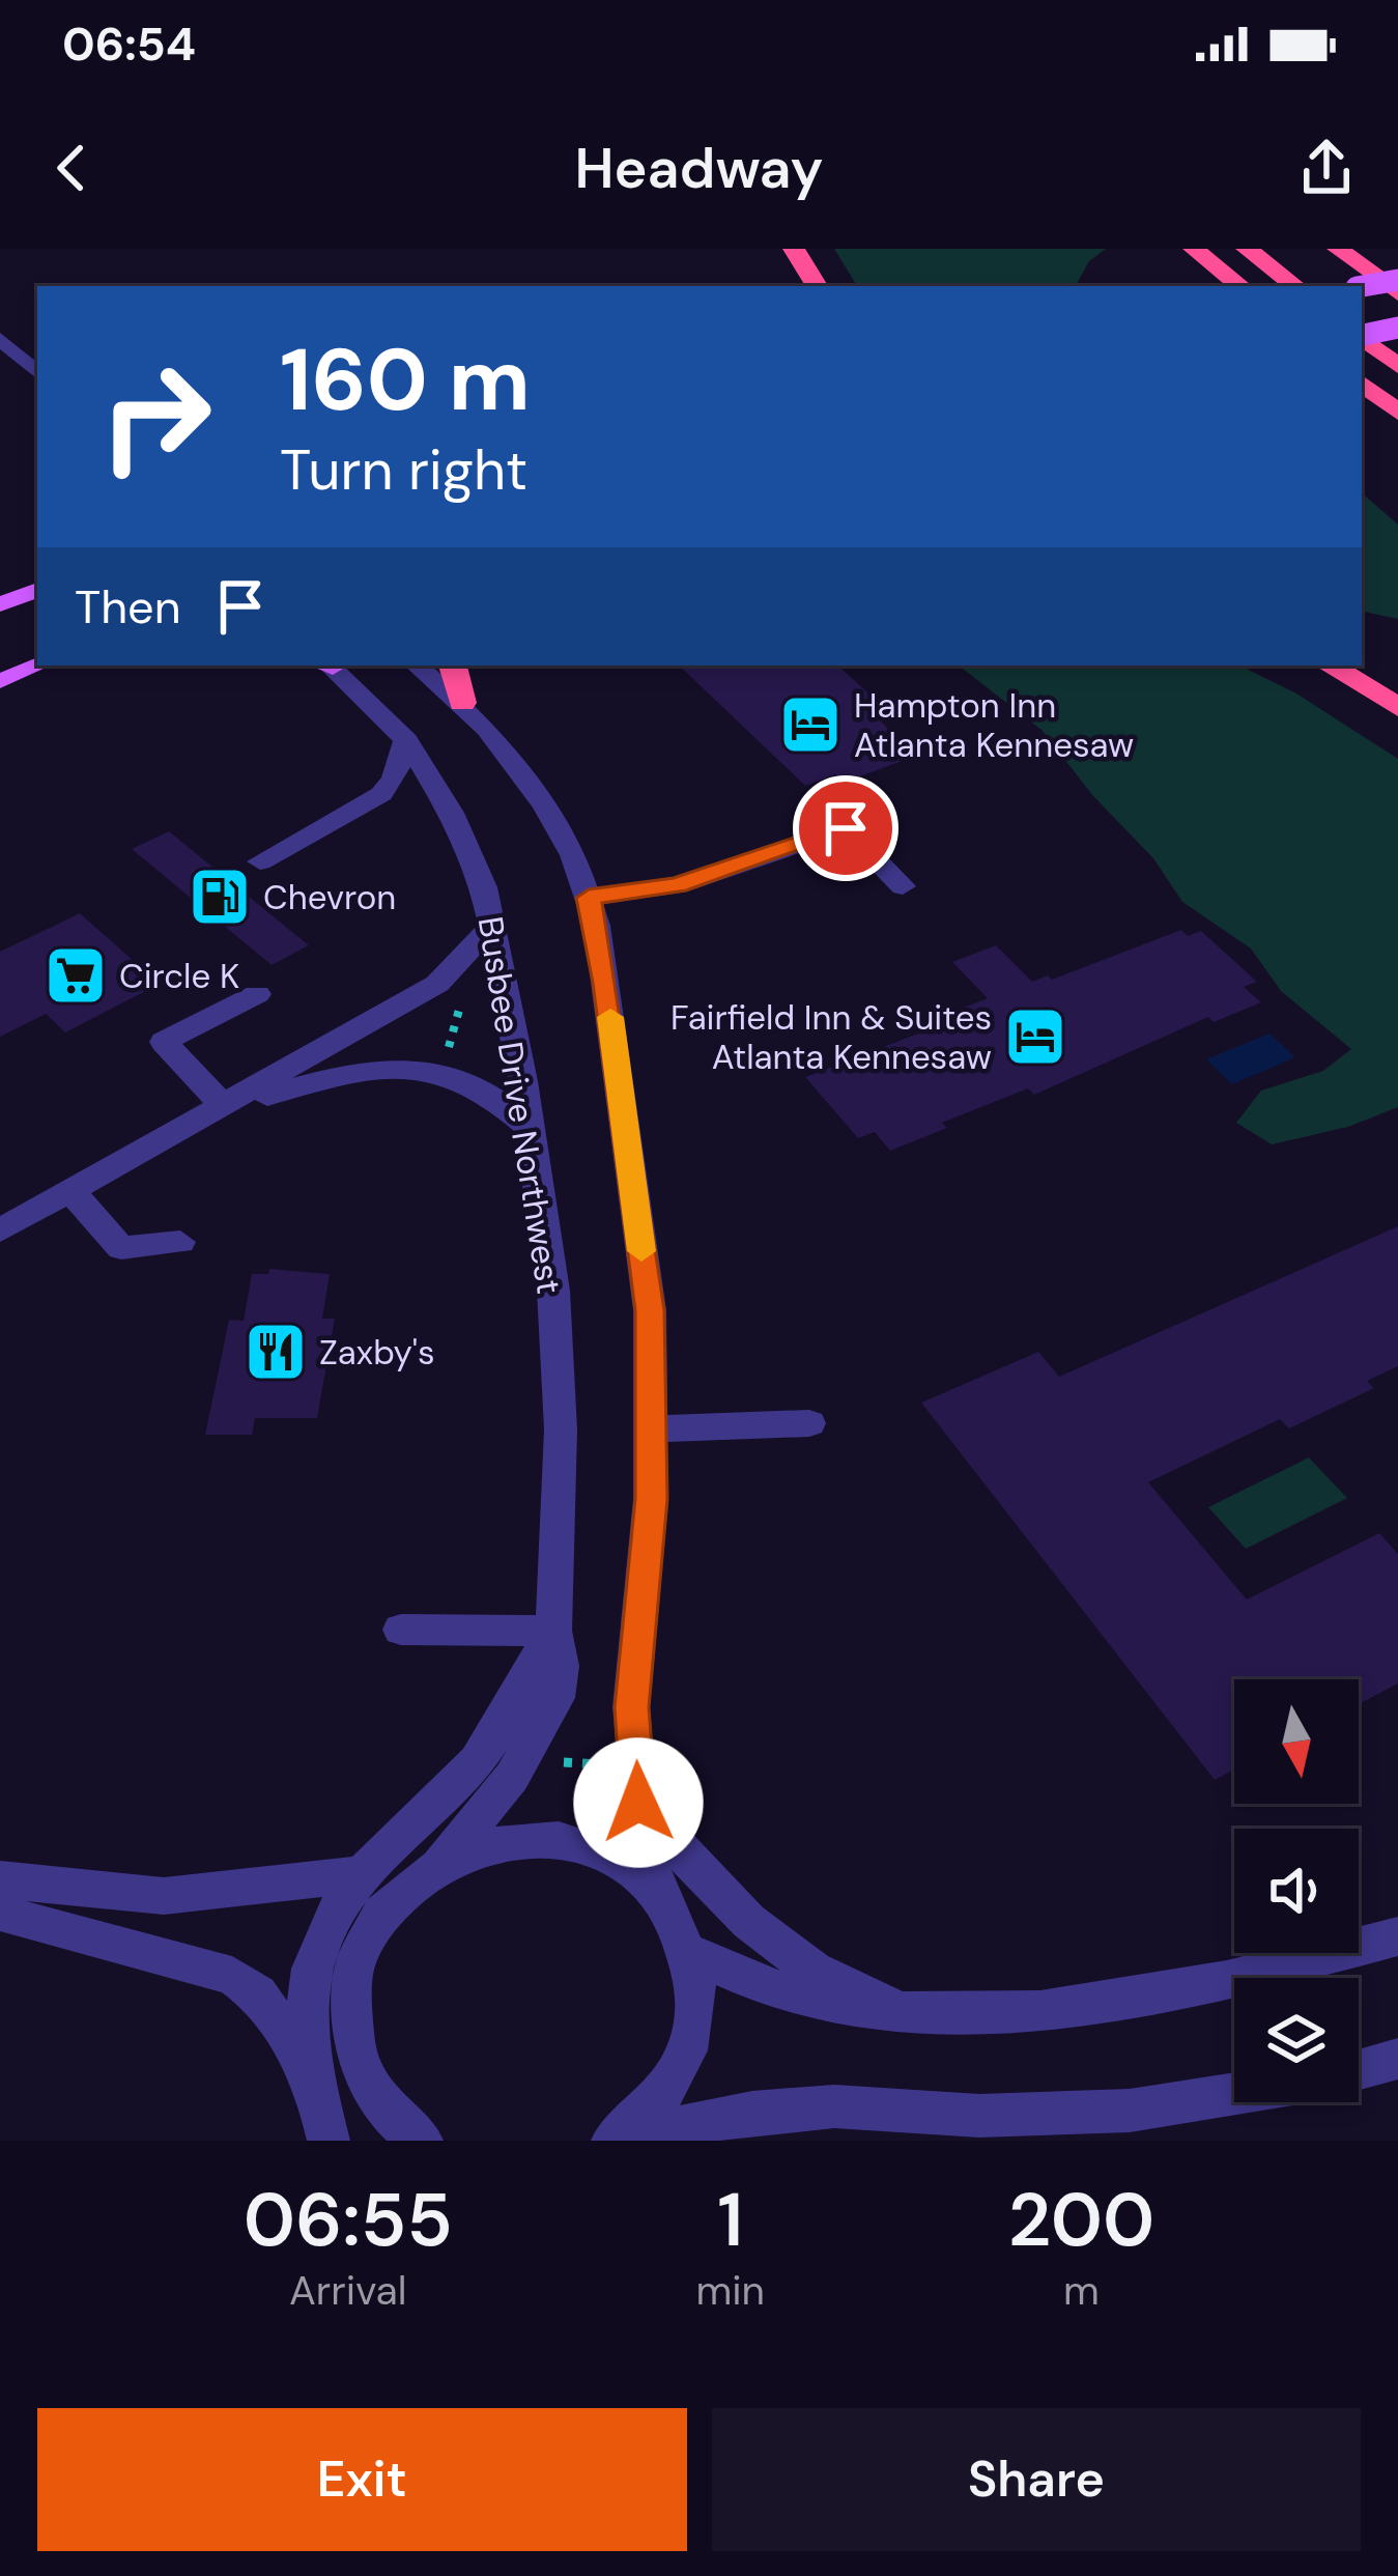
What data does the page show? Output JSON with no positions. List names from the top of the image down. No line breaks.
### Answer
{"streets":{"street":["Busbee Drive Northwest"]},"places":{"hotel":["Hampton Inn Atlanta Kennesaw","Fairfield Inn & Suites Atlanta Kennesaw"],"fuel station":["Chevron"],"supermarket":["Circle K"],"restaurant":["Zaxby's"]},"north":"bottom","page":{"status":"06:54","header":"Headway","turn":["160 m","Turn right"],"then":"Then","eta":["06:55","Arrival","1","min","200","m"],"buttons":["Exit","Share"]}}
